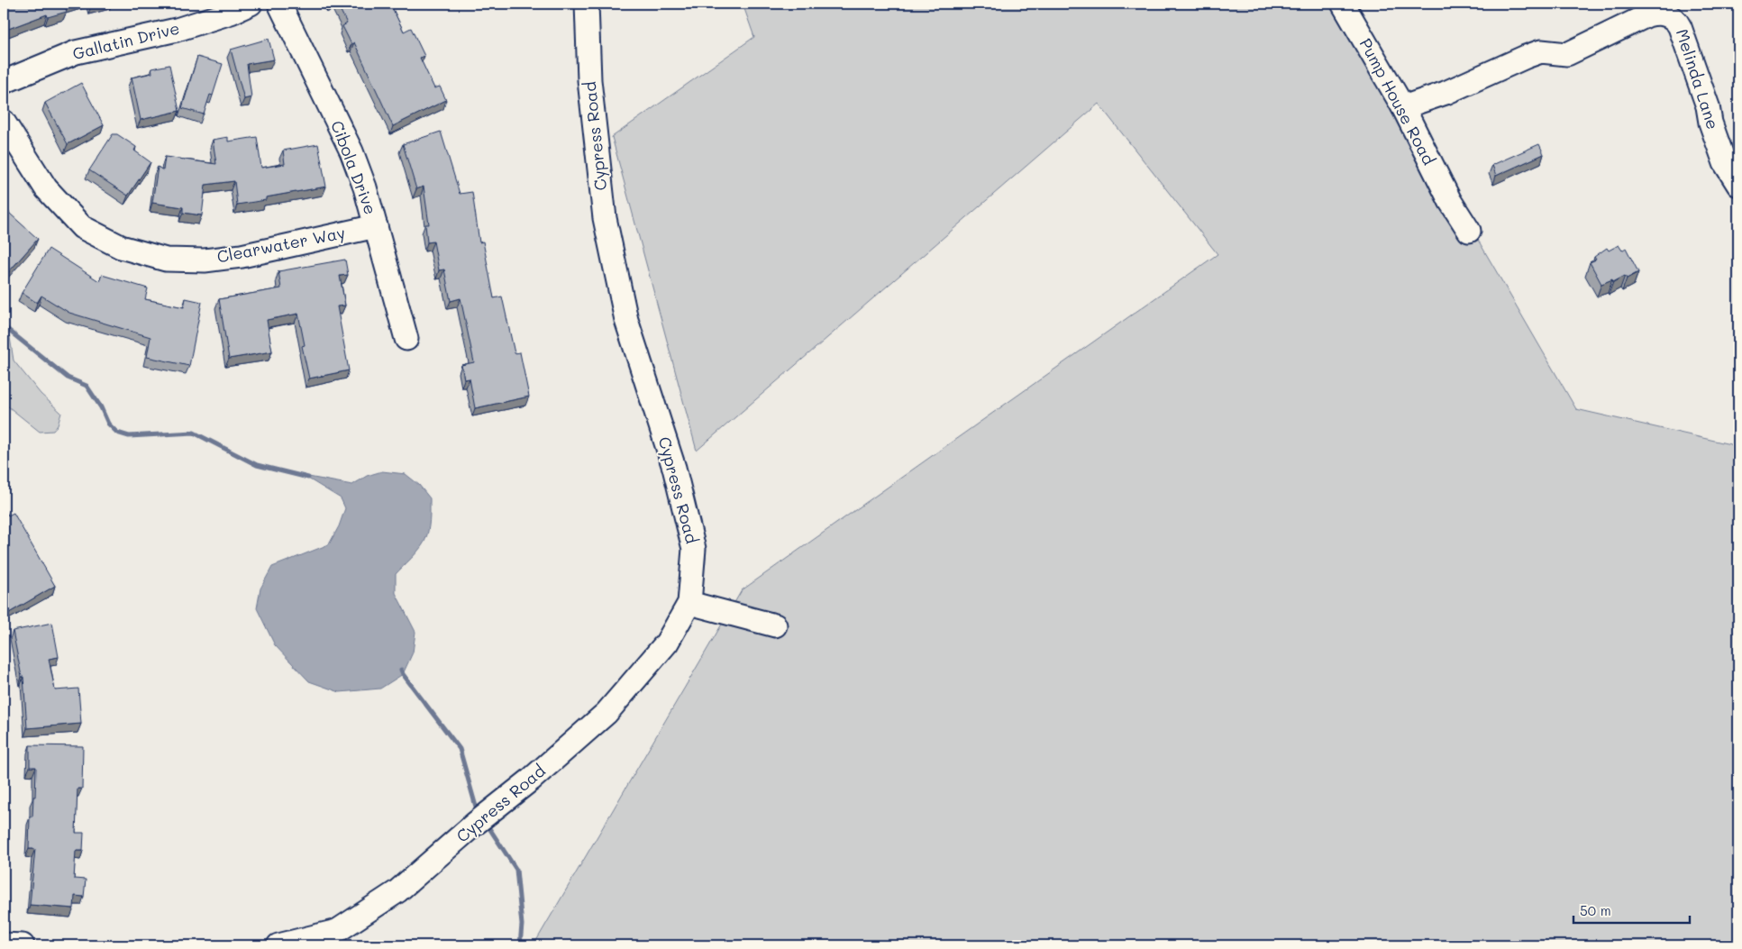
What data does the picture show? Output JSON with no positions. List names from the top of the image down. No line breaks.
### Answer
{"streets":{"street":["Gallatin Drive","Melinda Lane","Pump House Road","Cypress Road","Cibola Drive","Clearwater Way"]},"crossings":[["Melinda Lane","Pump House Road"],["Cibola Drive","Clearwater Way"]],"scale_bar":"50 m"}
